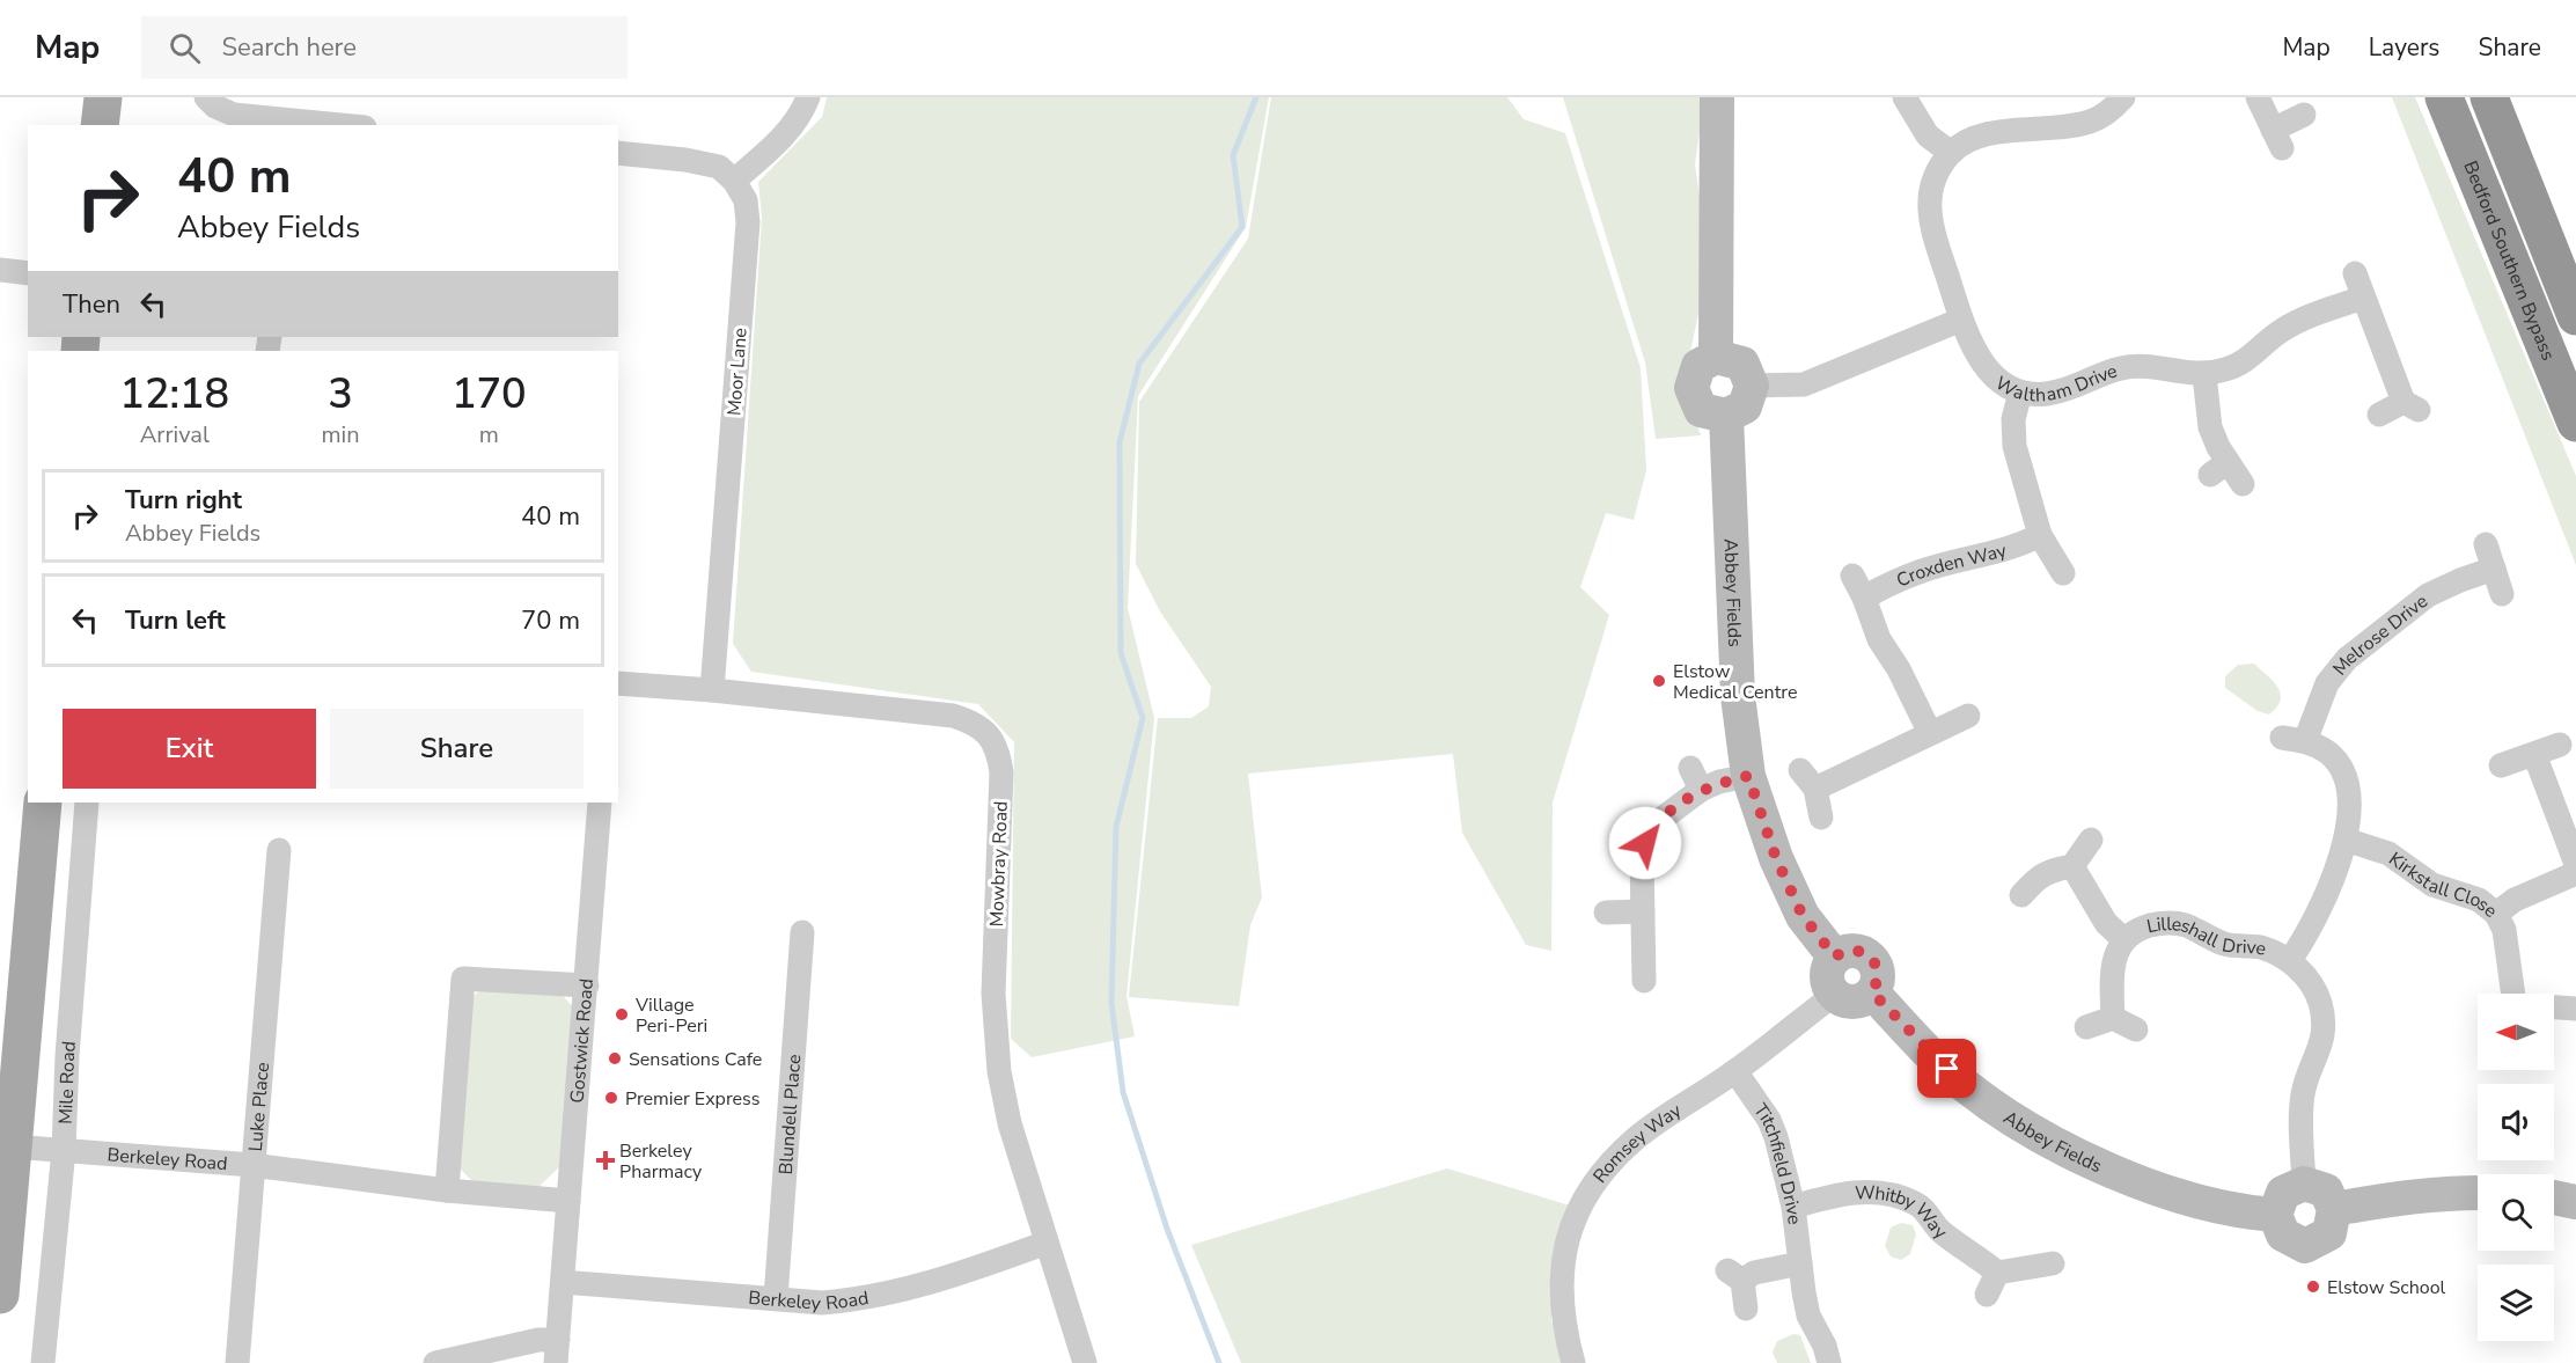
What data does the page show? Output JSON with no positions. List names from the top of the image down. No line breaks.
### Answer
{"streets":{"highway":["Bedford Southern Bypass"],"street":["Moor Lane","Waltham Drive","Croxden Way","Abbey Fields","Melrose Drive","Mowbray Road","Kirkstall Close","Lilleshall Drive","Gostwick Road","Mile Road","Luke Place","Blundell Place","Romsey Way","Berkeley Road","Titchfield Drive","Whitby Way"]},"crossings":[["Moor Lane","Mowbray Road"],["Abbey Fields","Romsey Way"],["Melrose Drive","Kirkstall Close"],["Melrose Drive","Lilleshall Drive"],["Mowbray Road","Berkeley Road"],["Gostwick Road","Berkeley Road"],["Mile Road","Berkeley Road"],["Luke Place","Berkeley Road"],["Blundell Place","Berkeley Road"],["Romsey Way","Titchfield Drive"],["Titchfield Drive","Whitby Way"]],"places":{"other":["Elstow Medical Centre","Village Peri-Peri","Sensations Cafe","Premier Express","Elstow School"],"health":["Berkeley Pharmacy"]},"north":"left","page":{"header":"Map","search":"Search here","nav":["Map","Layers","Share"],"turn":["40 m","Abbey Fields"],"then":"Then","eta":["12:18","Arrival","3","min","170","m"],"list":[{"name":"Turn right","note":"Abbey Fields","value":"40 m"},{"name":"Turn left","value":"70 m"}],"buttons":["Exit","Share"]}}
